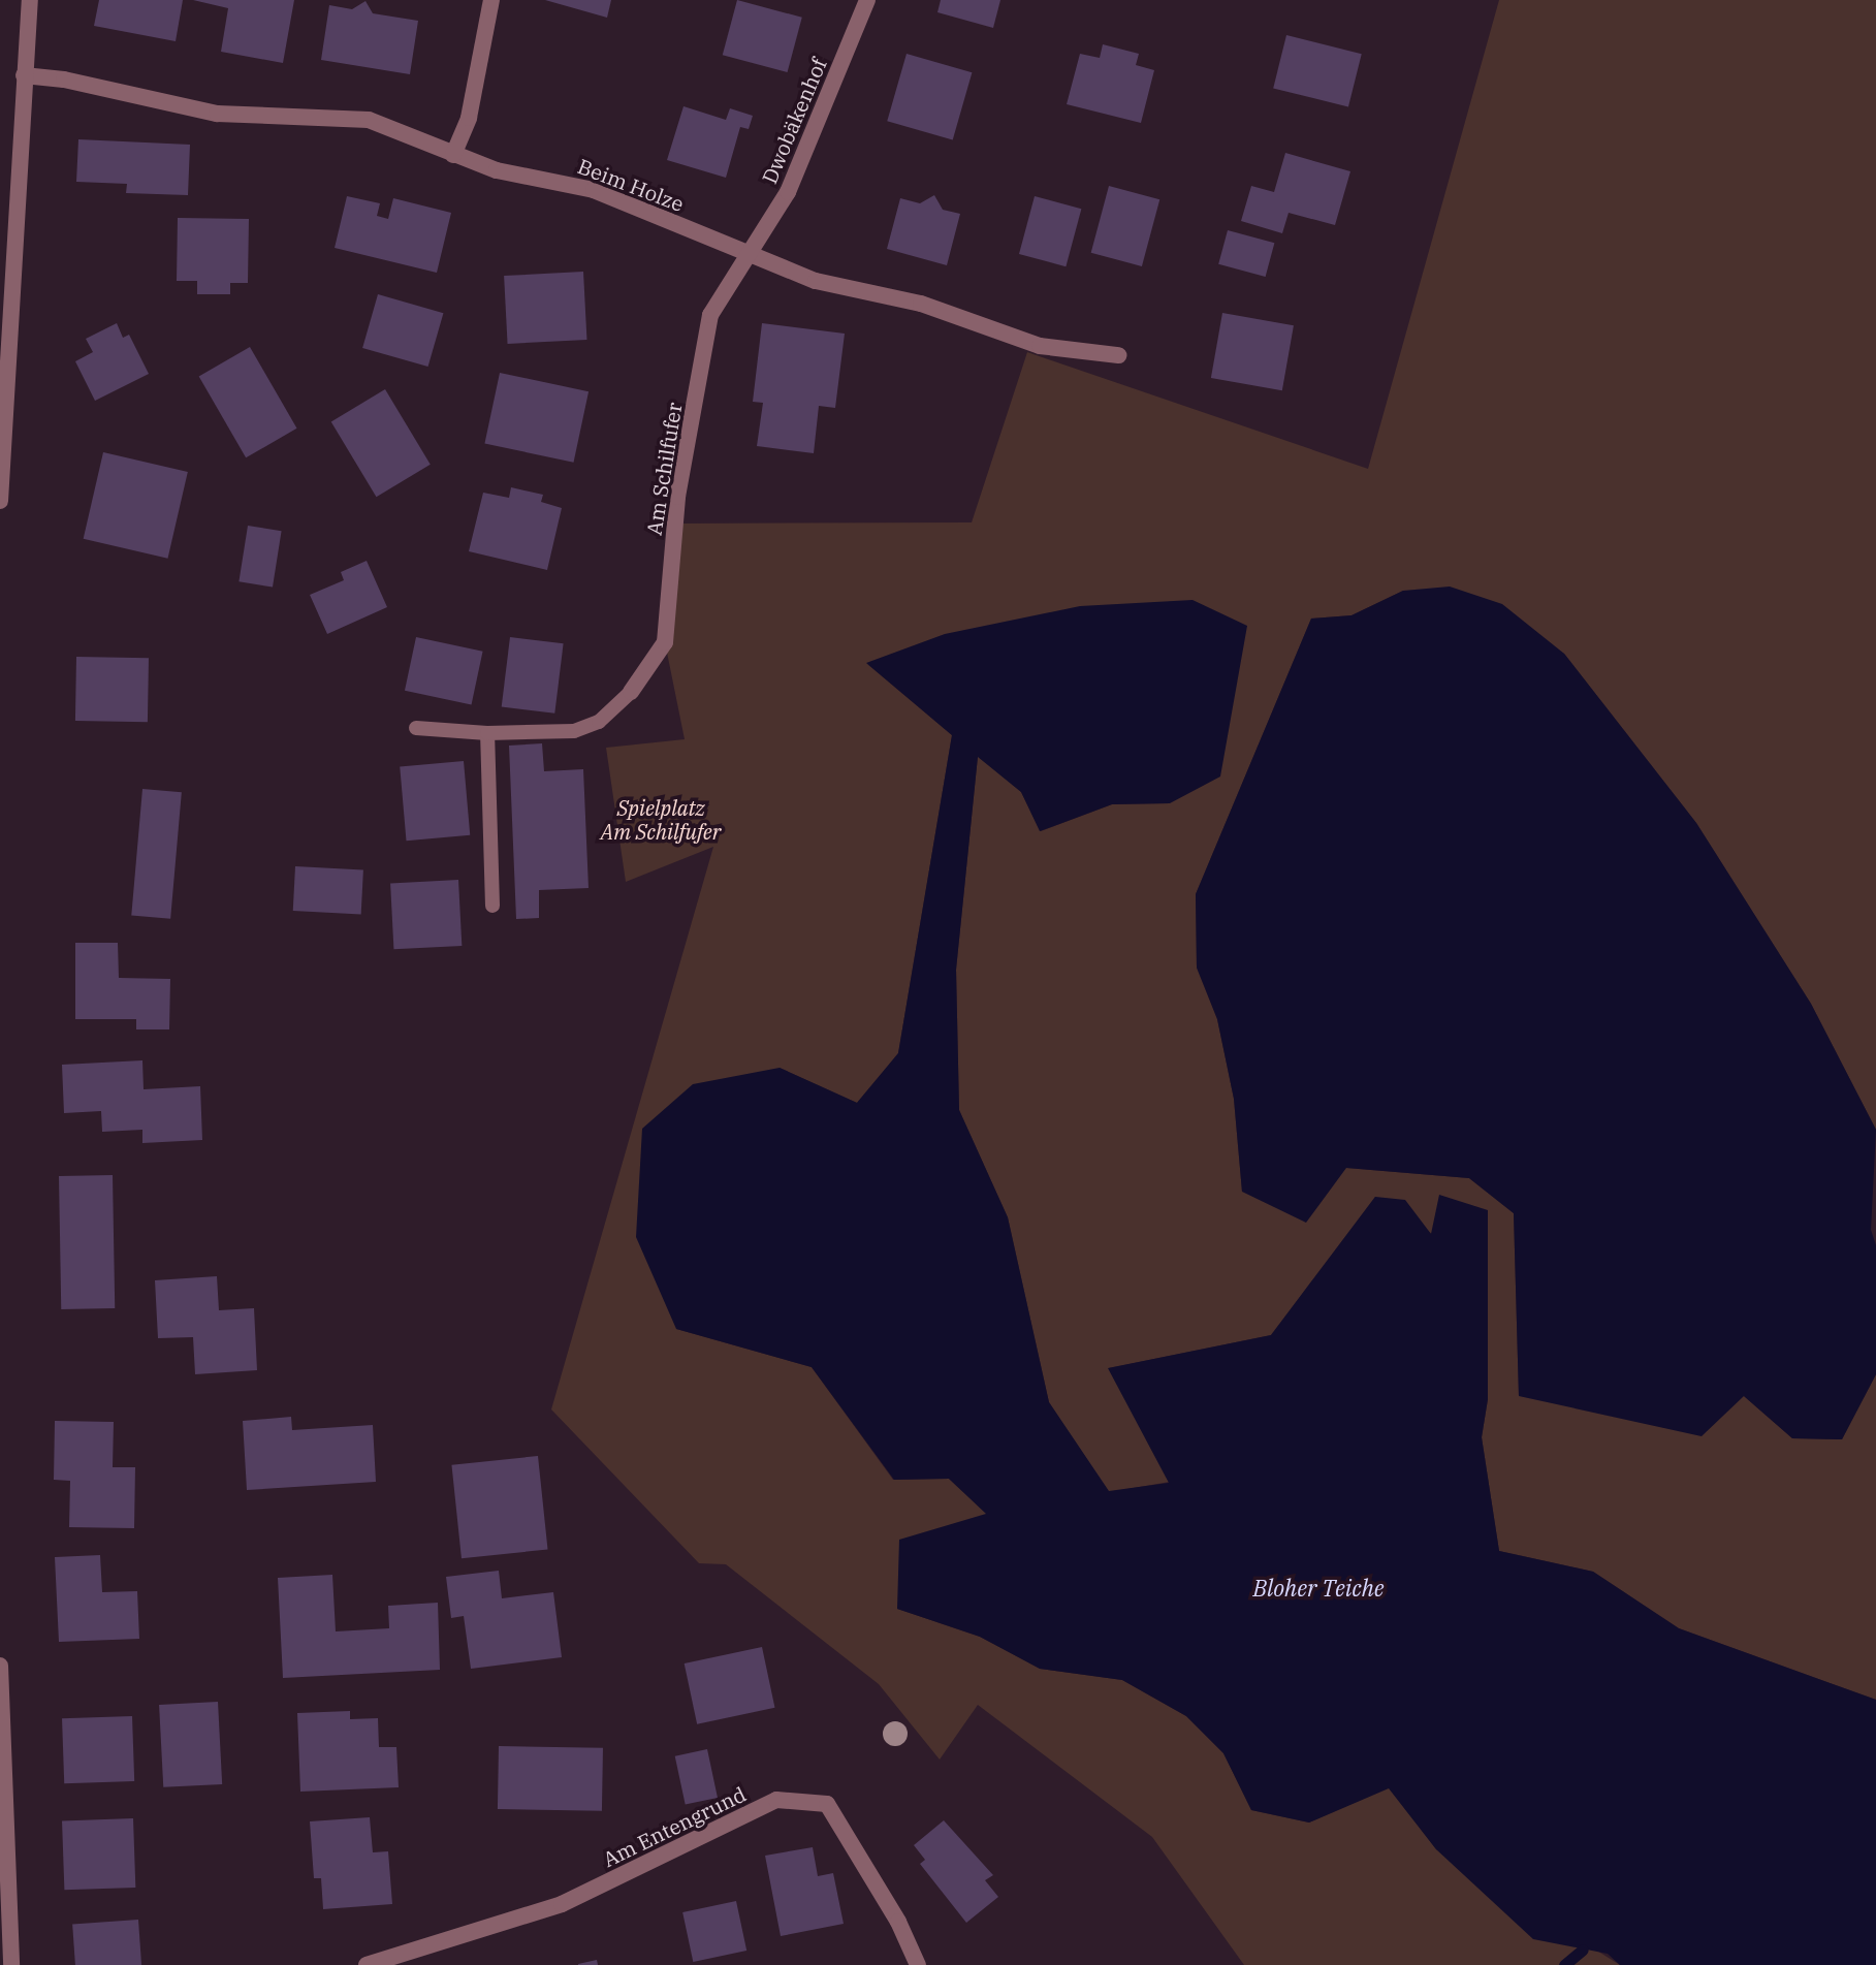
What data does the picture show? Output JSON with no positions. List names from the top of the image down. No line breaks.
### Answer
{"streets":{"street":["Dwobäkenhof","Beim Holze","Am Schilfufer","Am Entengrund"]},"crossings":[["Dwobäkenhof","Beim Holze"],["Dwobäkenhof","Am Schilfufer"],["Beim Holze","Am Schilfufer"]],"water":["Bloher Teiche"],"parks":["Spielplatz Am Schilfufer"]}
